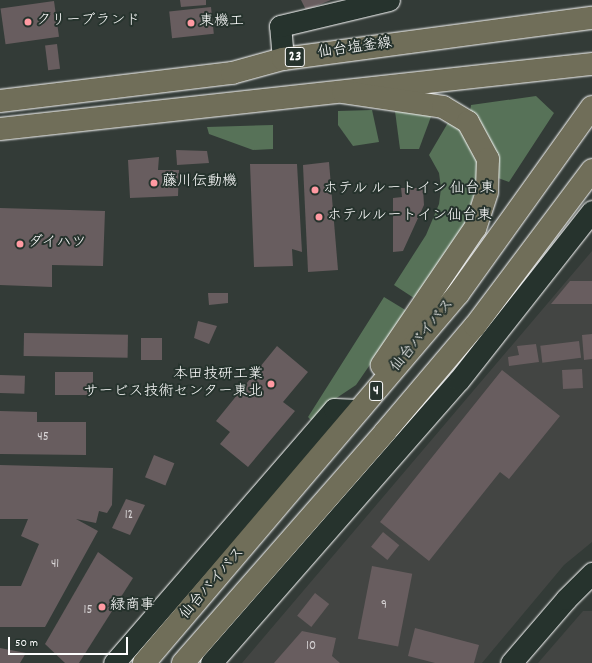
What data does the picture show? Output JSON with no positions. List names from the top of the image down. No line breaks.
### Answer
{"streets":{"main road":["仙台塩釜線","23","仙台バイパス","4"]},"places":["クリーブランド","東機工","藤川伝動機","ホテル ルートイン 仙台東","ホテルルートイン仙台東","ダイハツ","本田技研工業 サービス技術センター東北","緑商事"],"house_numbers":["45","12","41","9","15","10"],"scale_bar":"50 m"}
